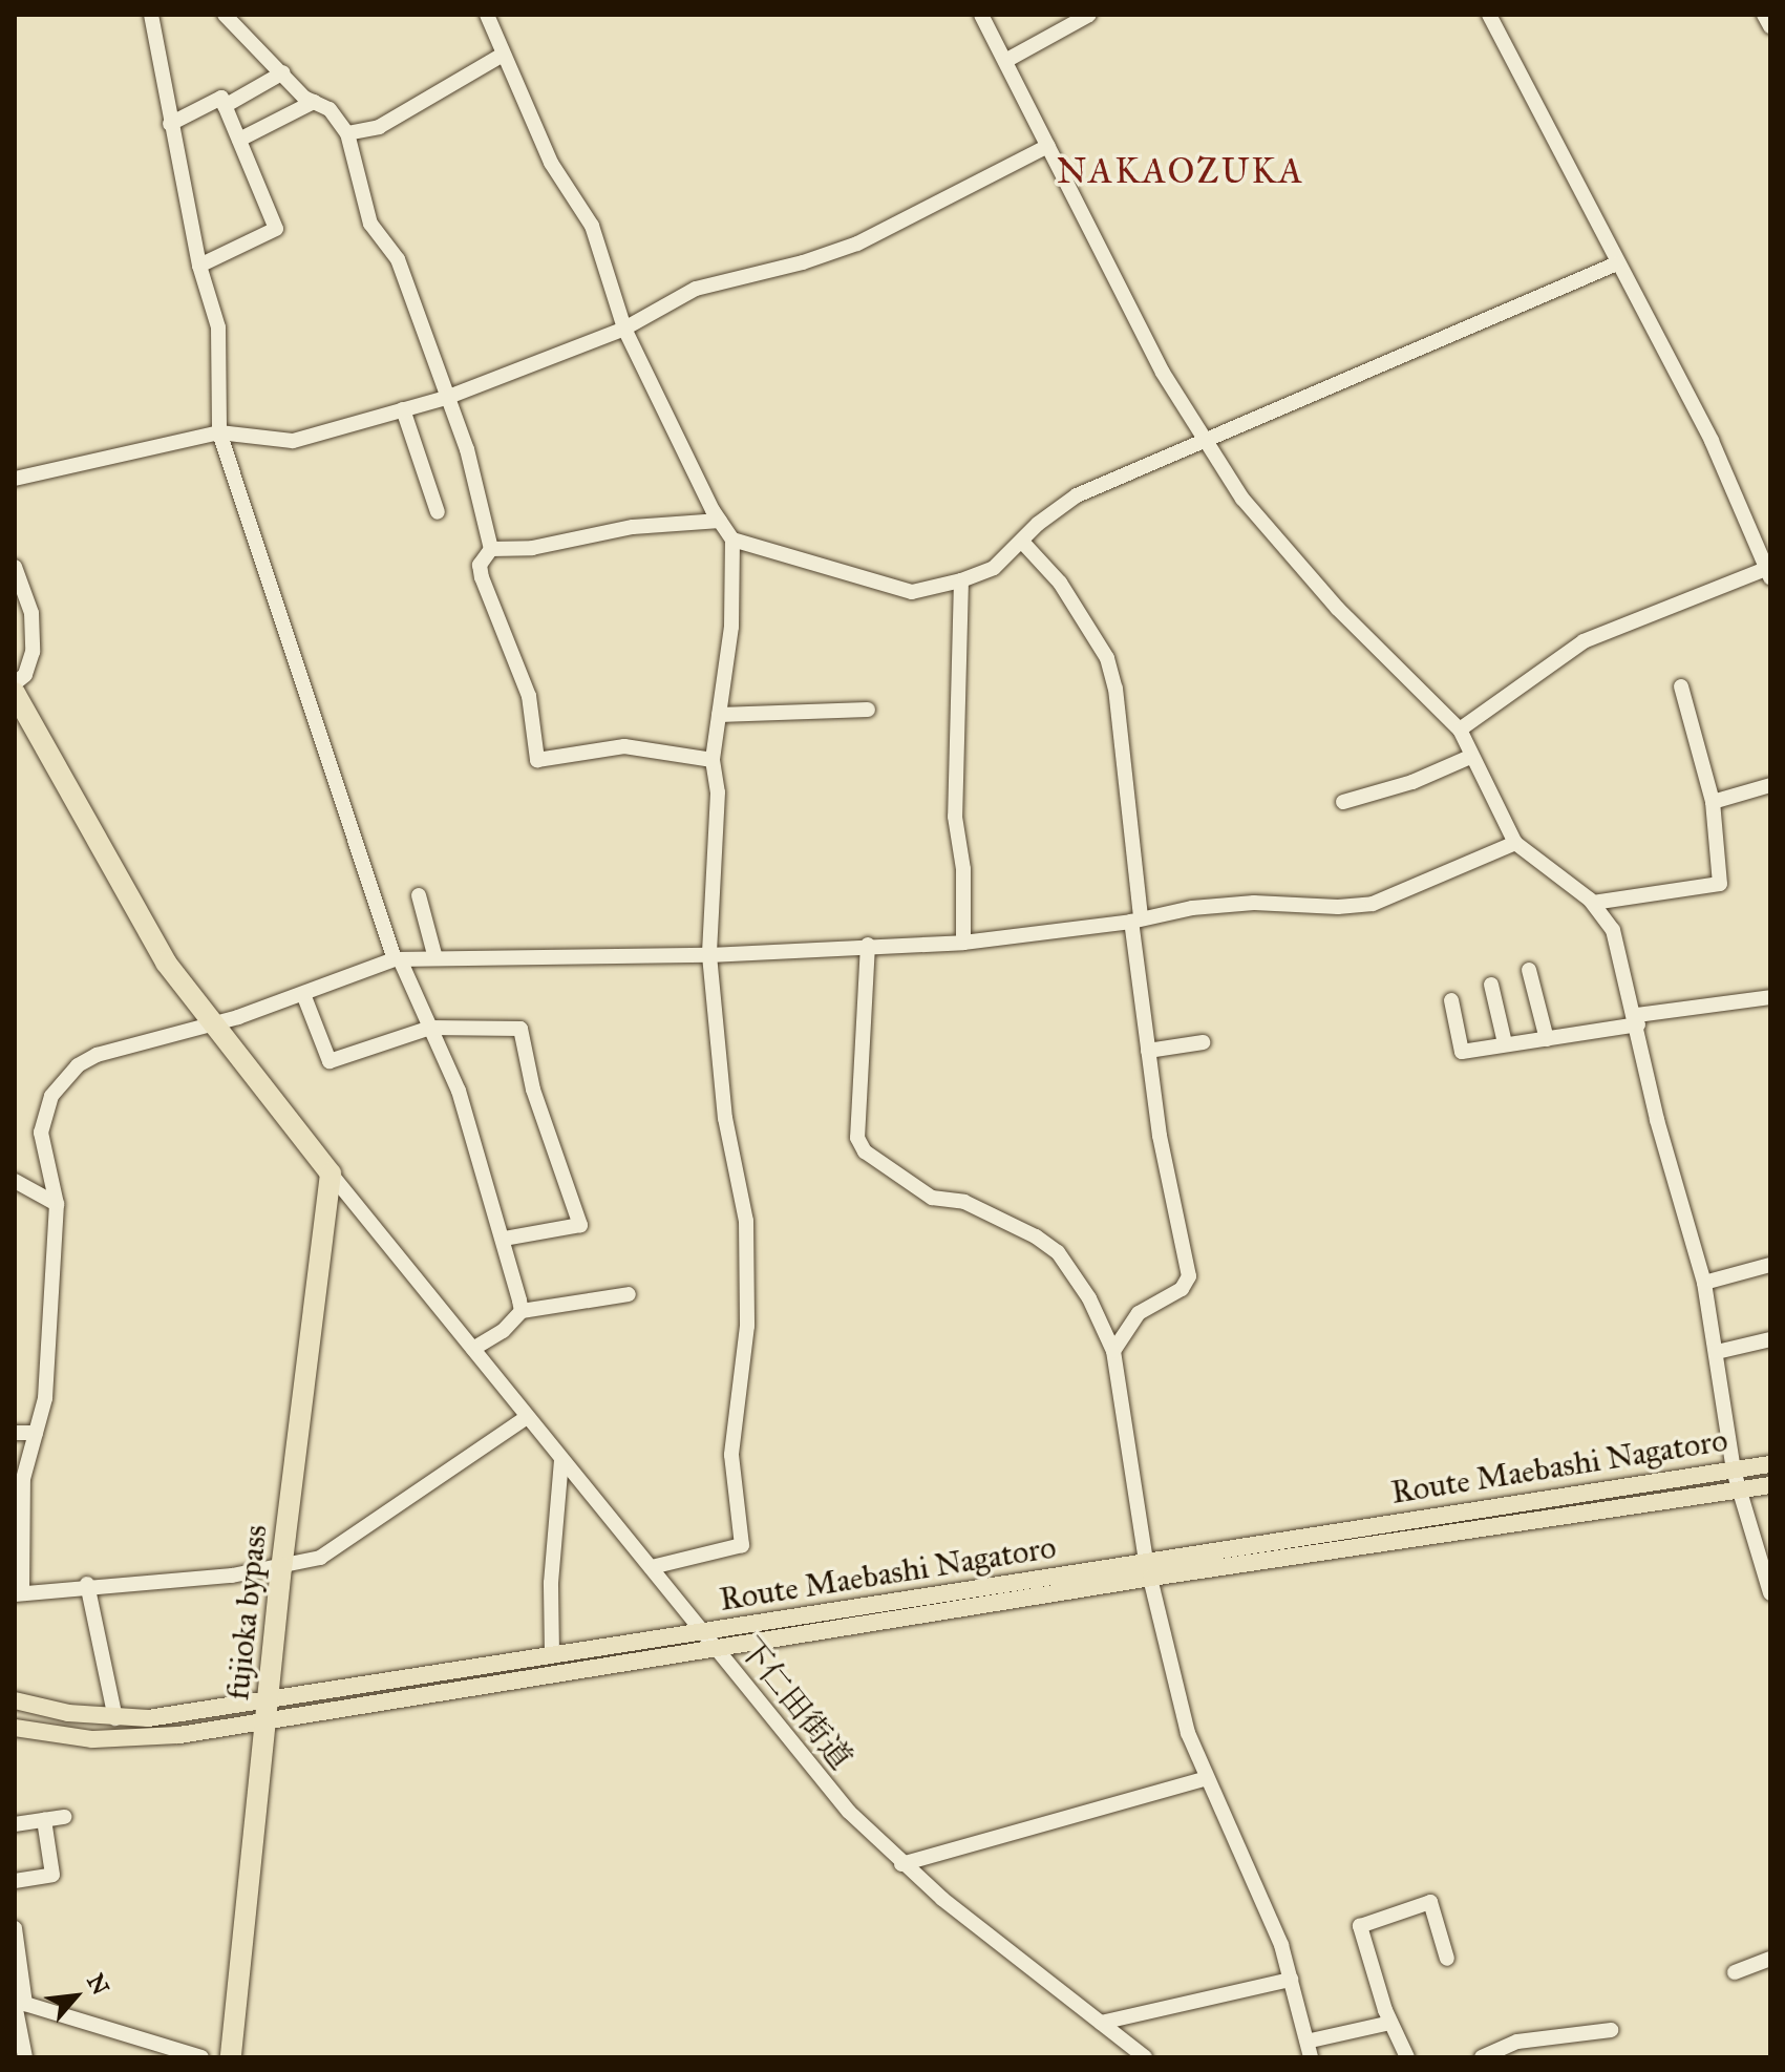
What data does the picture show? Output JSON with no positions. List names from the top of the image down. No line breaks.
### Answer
{"streets":{"highway":["fujioka bypass"],"main road":["Route Maebashi Nagatoro"],"street":["下仁田街道"]},"crossings":[["Route Maebashi Nagatoro","fujioka bypass"],["Route Maebashi Nagatoro","下仁田街道"],["fujioka bypass","下仁田街道"]],"districts":["NAKAOZUKA"],"north":"top right"}
